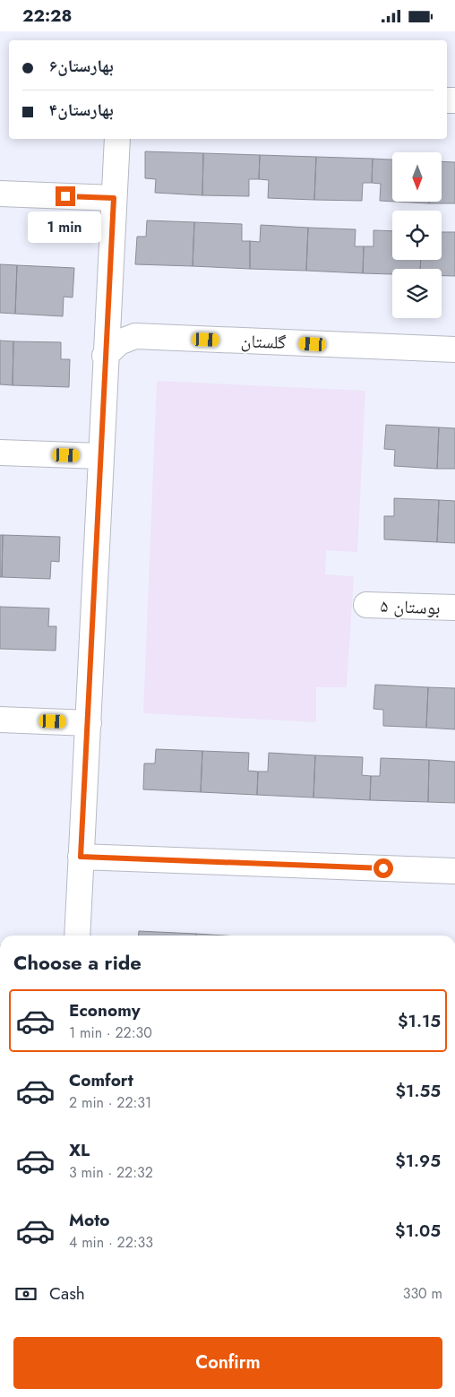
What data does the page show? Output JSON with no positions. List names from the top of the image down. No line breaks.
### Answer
{"streets":{"street":["گلستان","بوستان ۵"]},"north":"bottom","page":{"status":"22:28","banner":["بهارستان۶","بهارستان۴"],"bubble":"1 min","heading":"Choose a ride","list":[{"name":"Economy","note":"1 min · 22:30","value":"$1.15"},{"name":"Comfort","note":"2 min · 22:31","value":"$1.55"},{"name":"XL","note":"3 min · 22:32","value":"$1.95"},{"name":"Moto","note":"4 min · 22:33","value":"$1.05"}],"pay":["Cash","330 m"],"buttons":"Confirm"}}
